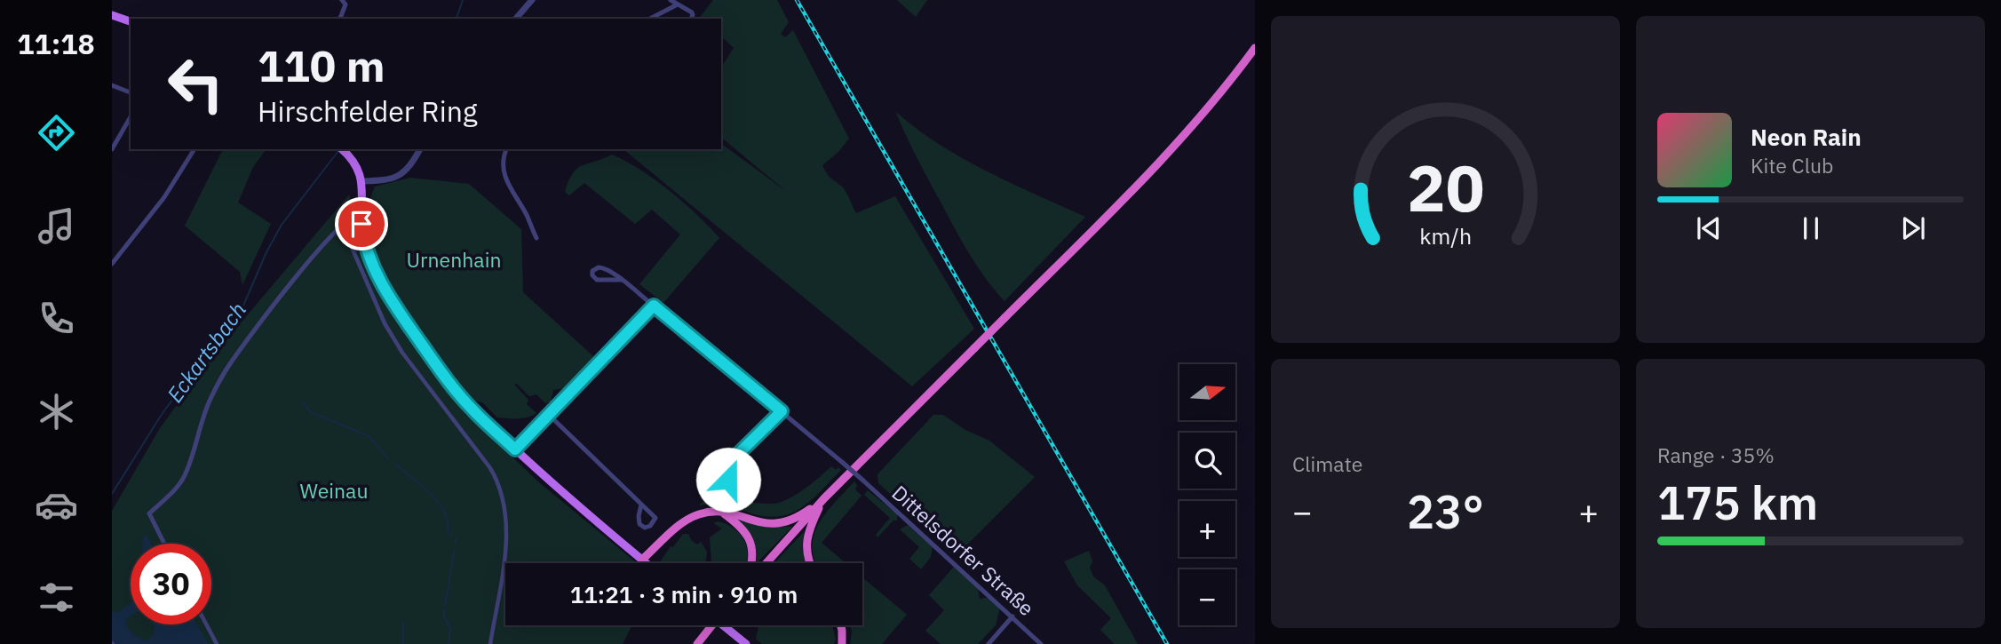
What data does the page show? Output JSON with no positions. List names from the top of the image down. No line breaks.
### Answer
{"streets":{"street":["Dittelsdorfer Straße"]},"water":["Eckartsbach"],"parks":["Urnenhain","Weinau"],"north":"right","page":{"tabs":"11:18","turn":["110 m","Hirschfelder Ring"],"song":["Neon Rain","Kite Club"],"tile":["Climate",["Range · 35%","175 km"]],"map_buttons":["+","−"],"heat":["−","23°","+"],"limit":"30","trip":"11:21 · 3 min · 910 m","gauge":["20","km/h"]}}
